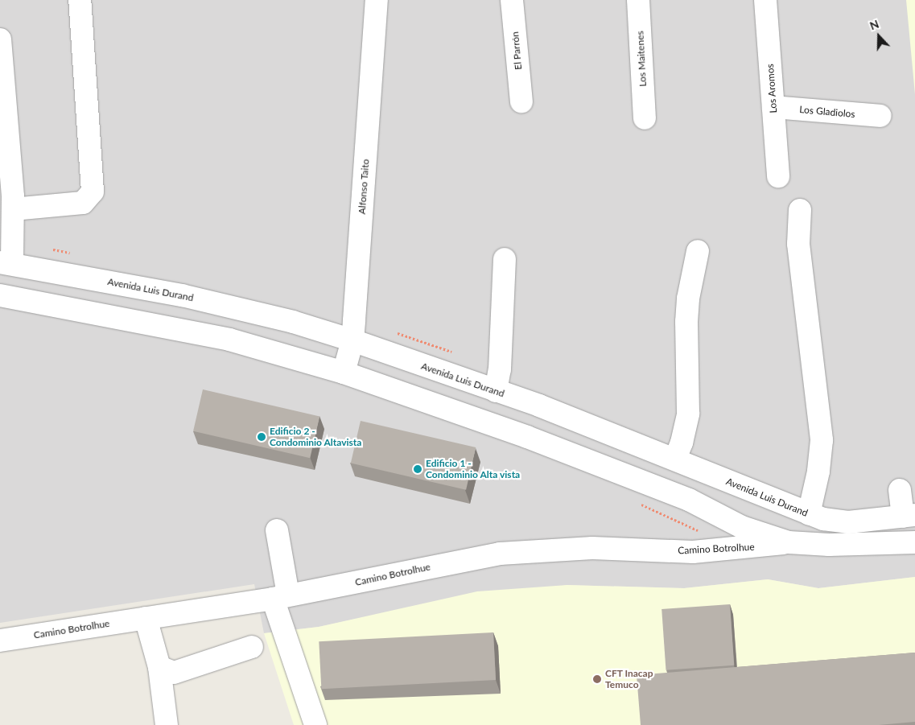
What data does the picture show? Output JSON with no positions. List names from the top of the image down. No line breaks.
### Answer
{"streets":{"street":["El Parrón","Los Maitenes","Los Aromos","Los Gladiolos","Alfonso Taito","Avenida Luis Durand","Camino Botrolhue"]},"crossings":[["Los Aromos","Los Gladiolos"],["Alfonso Taito","Avenida Luis Durand"]],"places":["Edificio 2 - Condominio Altavista","Edificio 1 - Condominio Alta vista","CFT Inacap Temuco"],"north":"top"}
